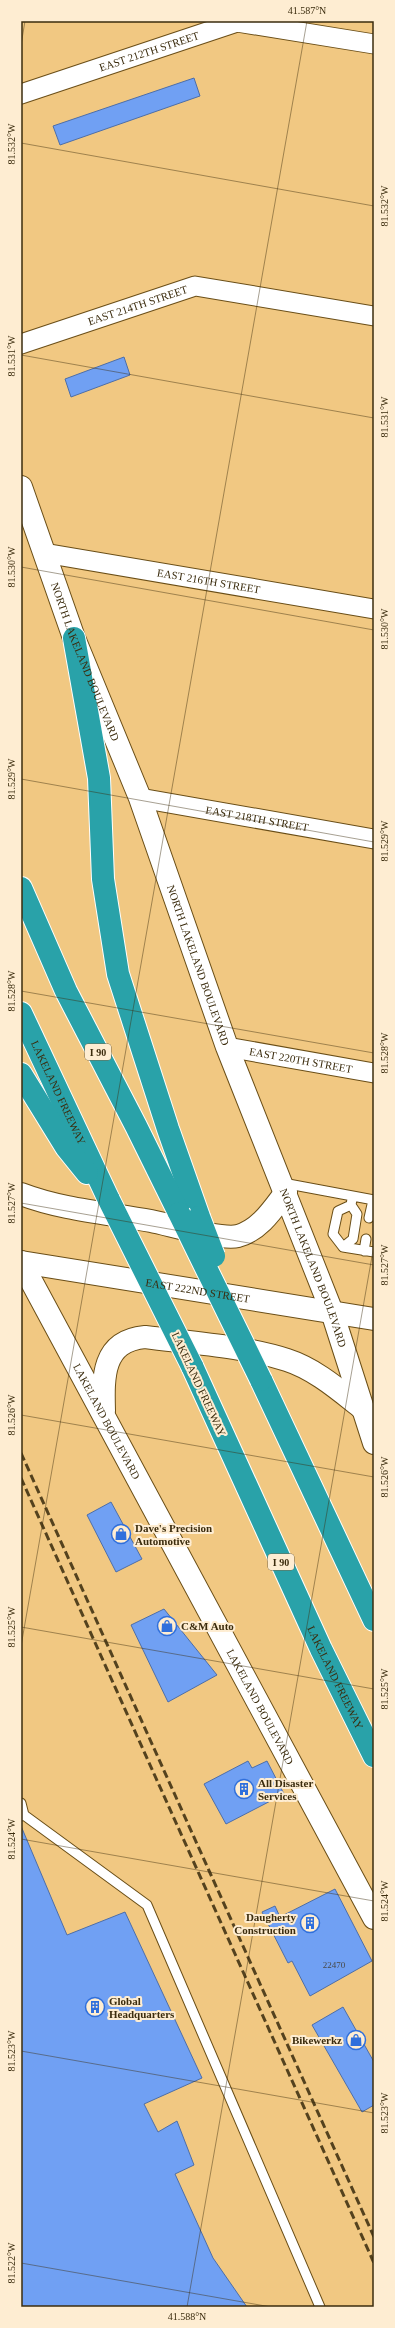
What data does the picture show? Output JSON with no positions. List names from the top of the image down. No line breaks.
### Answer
{"streets":{"highway":["I 90","LAKELAND FREEWAY"],"street":["EAST 212TH STREET","EAST 214TH STREET","EAST 216TH STREET","NORTH LAKELAND BOULEVARD","EAST 218TH STREET","EAST 220TH STREET","EAST 222ND STREET","LAKELAND BOULEVARD"]},"crossings":[["EAST 216TH STREET","NORTH LAKELAND BOULEVARD"],["NORTH LAKELAND BOULEVARD","EAST 218TH STREET"],["NORTH LAKELAND BOULEVARD","EAST 220TH STREET"],["NORTH LAKELAND BOULEVARD","EAST 222ND STREET"],["EAST 222ND STREET","LAKELAND BOULEVARD"]],"places":{"shop":["Dave's Precision Automotive","C&M Auto","Bikewerkz"],"building":["All Disaster Services","Daugherty Construction","Global Headquarters"]},"house_numbers":["22470"],"coordinates":["41.587°N","81.532°W","81.531°W","81.530°W","81.529°W","81.528°W","81.527°W","81.526°W","81.525°W","81.524°W","81.523°W","81.522°W","41.588°N"]}
